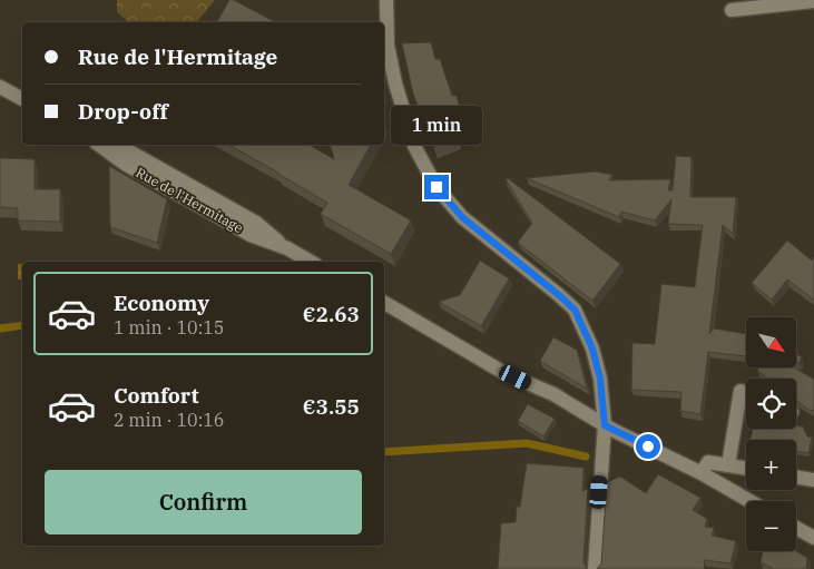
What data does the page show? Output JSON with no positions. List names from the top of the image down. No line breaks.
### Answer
{"streets":{"main road":["Rue de l'Hermitage"]},"north":"bottom right","page":{"banner":["Rue de l'Hermitage","Drop-off"],"bubble":"1 min","list":[{"name":"Economy","note":"1 min · 10:15","value":"€2.63"},{"name":"Comfort","note":"2 min · 10:16","value":"€3.55"}],"map_buttons":["+","−"],"buttons":"Confirm"}}
